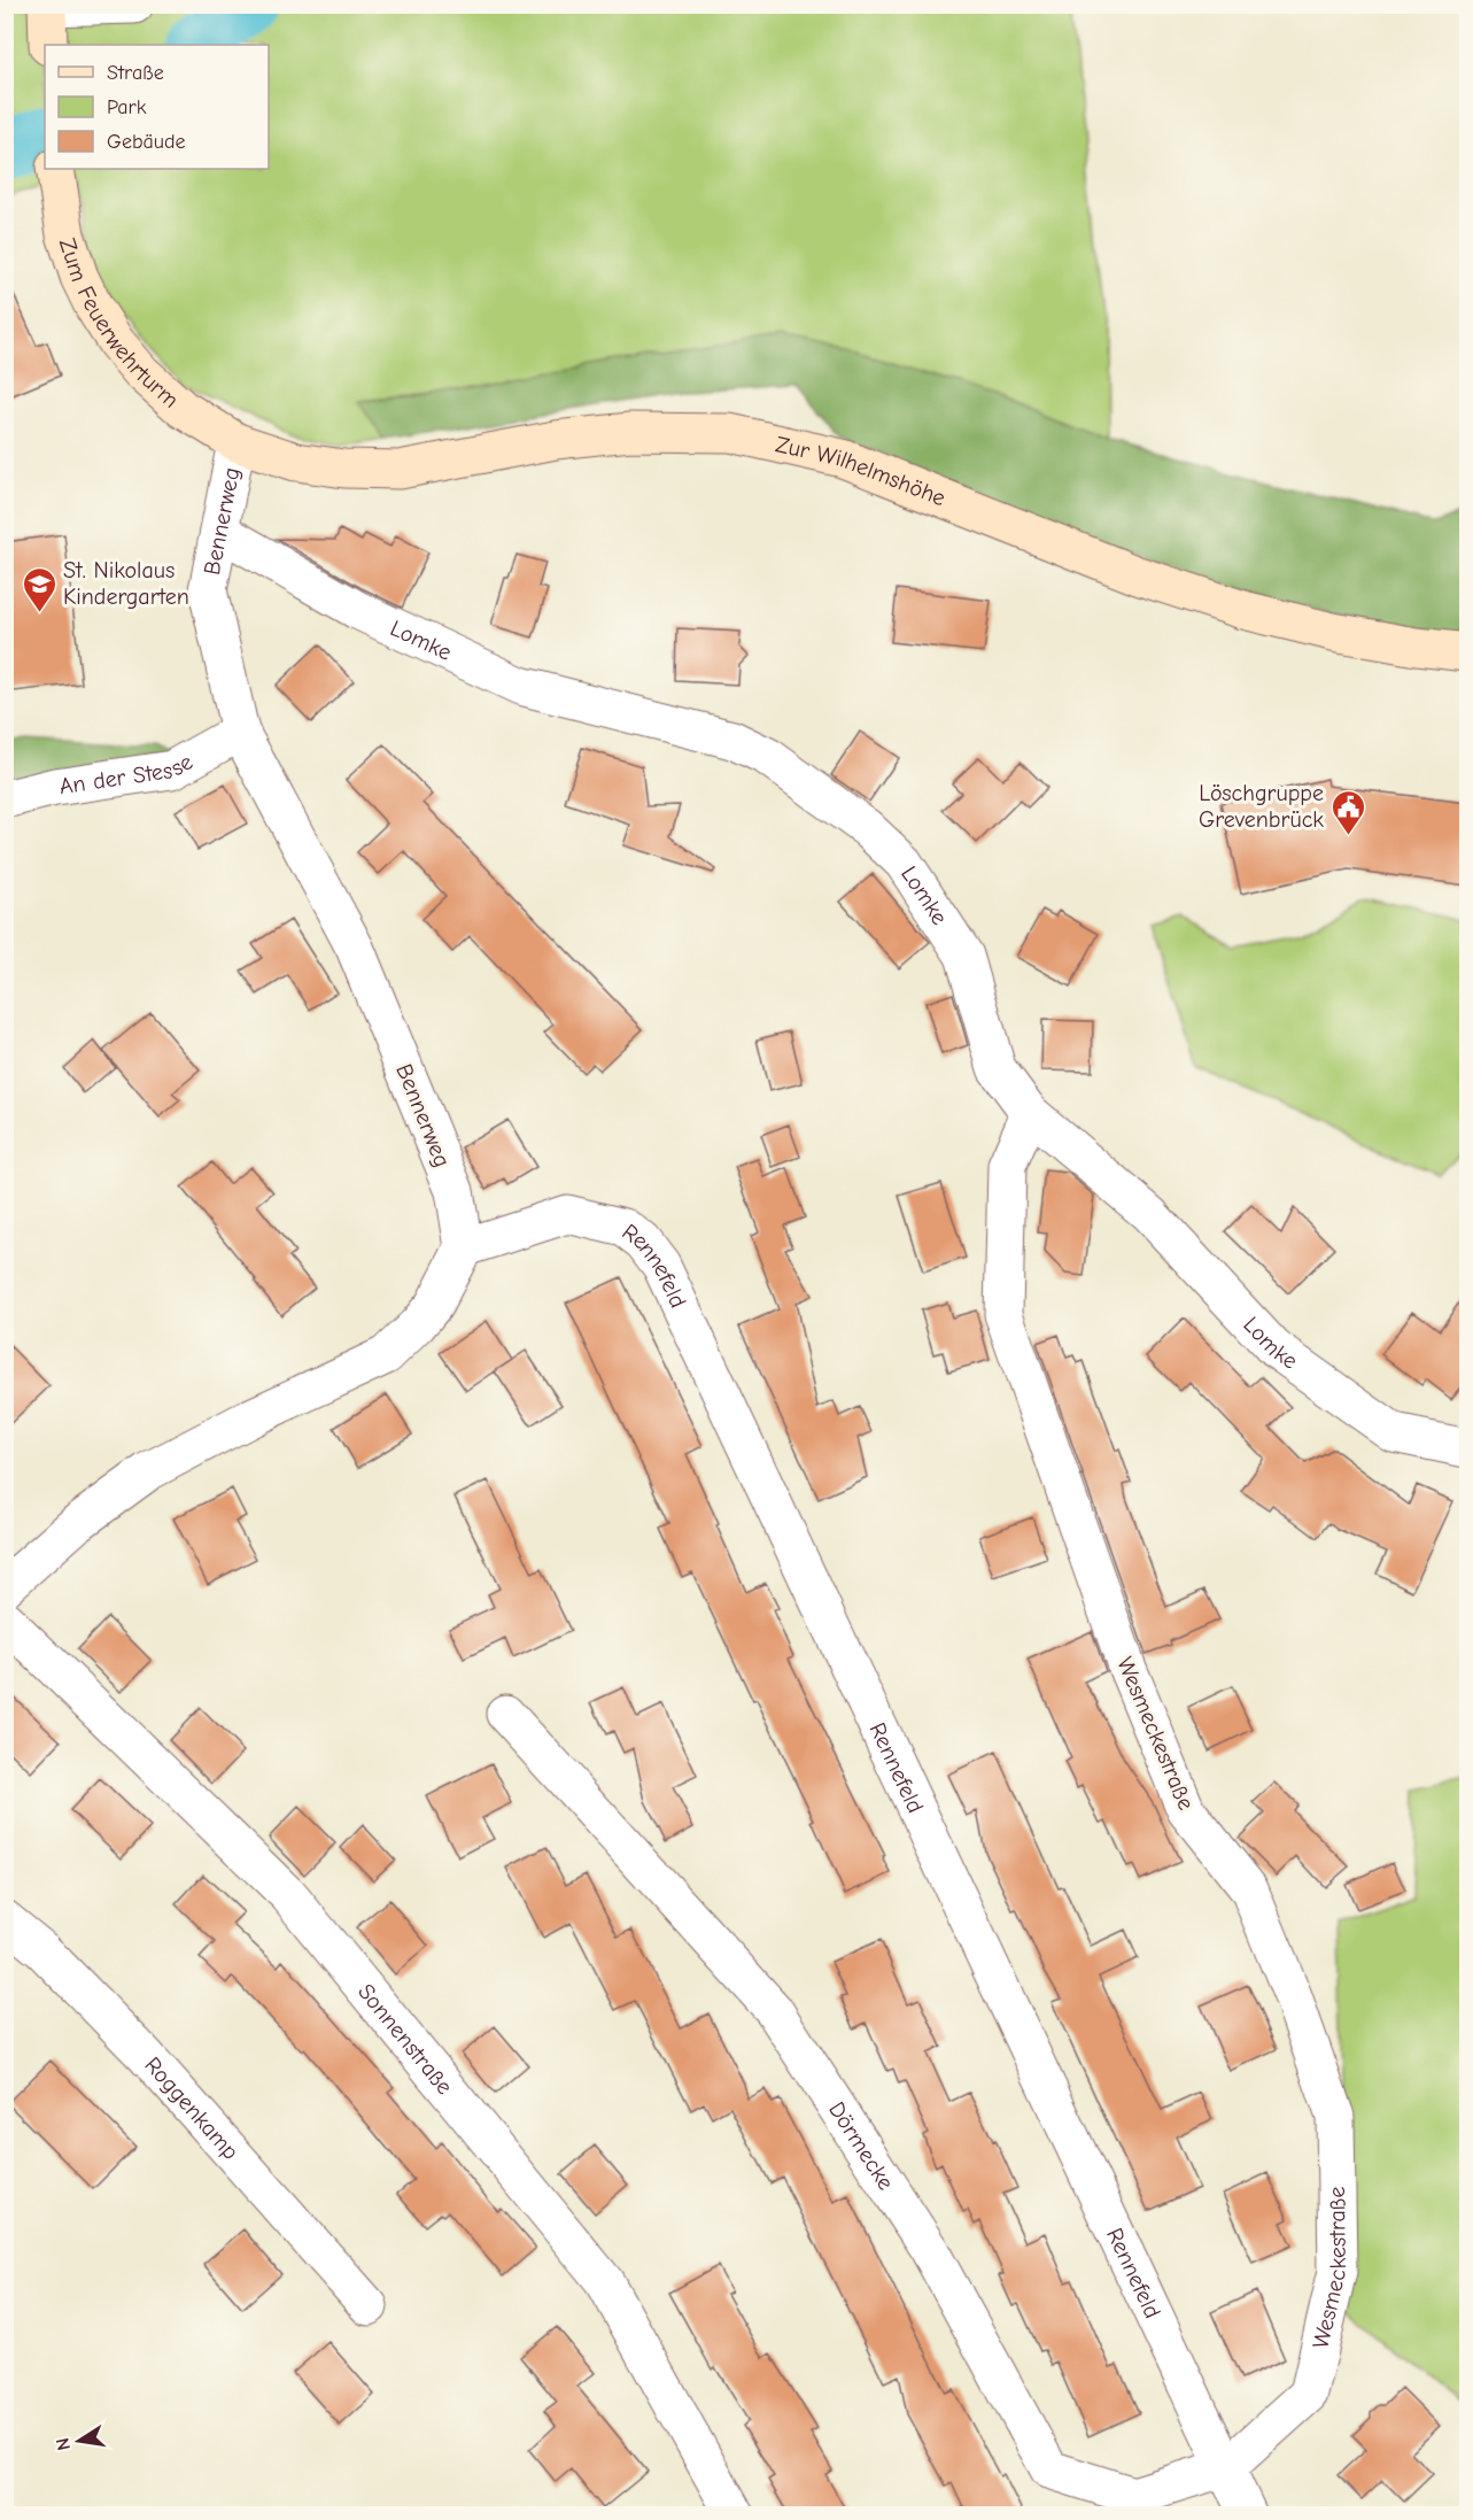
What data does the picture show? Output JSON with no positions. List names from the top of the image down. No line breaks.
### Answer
{"streets":{"street":["Zum Feuerwehrturm","Zur Wilhelmshöhe","Bennerweg","Lomke","An der Stesse","Rennefeld","Wesmeckestraße","Sonnenstraße","Roggenkamp","Dörmecke"]},"crossings":[["Zum Feuerwehrturm","Zur Wilhelmshöhe"],["Zum Feuerwehrturm","Bennerweg"],["Zur Wilhelmshöhe","Bennerweg"],["Bennerweg","Lomke"],["Bennerweg","An der Stesse"],["Bennerweg","Rennefeld"],["Lomke","Wesmeckestraße"],["Rennefeld","Wesmeckestraße"],["Rennefeld","Dörmecke"],["Wesmeckestraße","Dörmecke"]],"places":{"school or university":["St. Nikolaus Kindergarten"],"public building":["Löschgruppe Grevenbrück"]},"legend":["Straße","Park","Gebäude"],"north":"left"}
